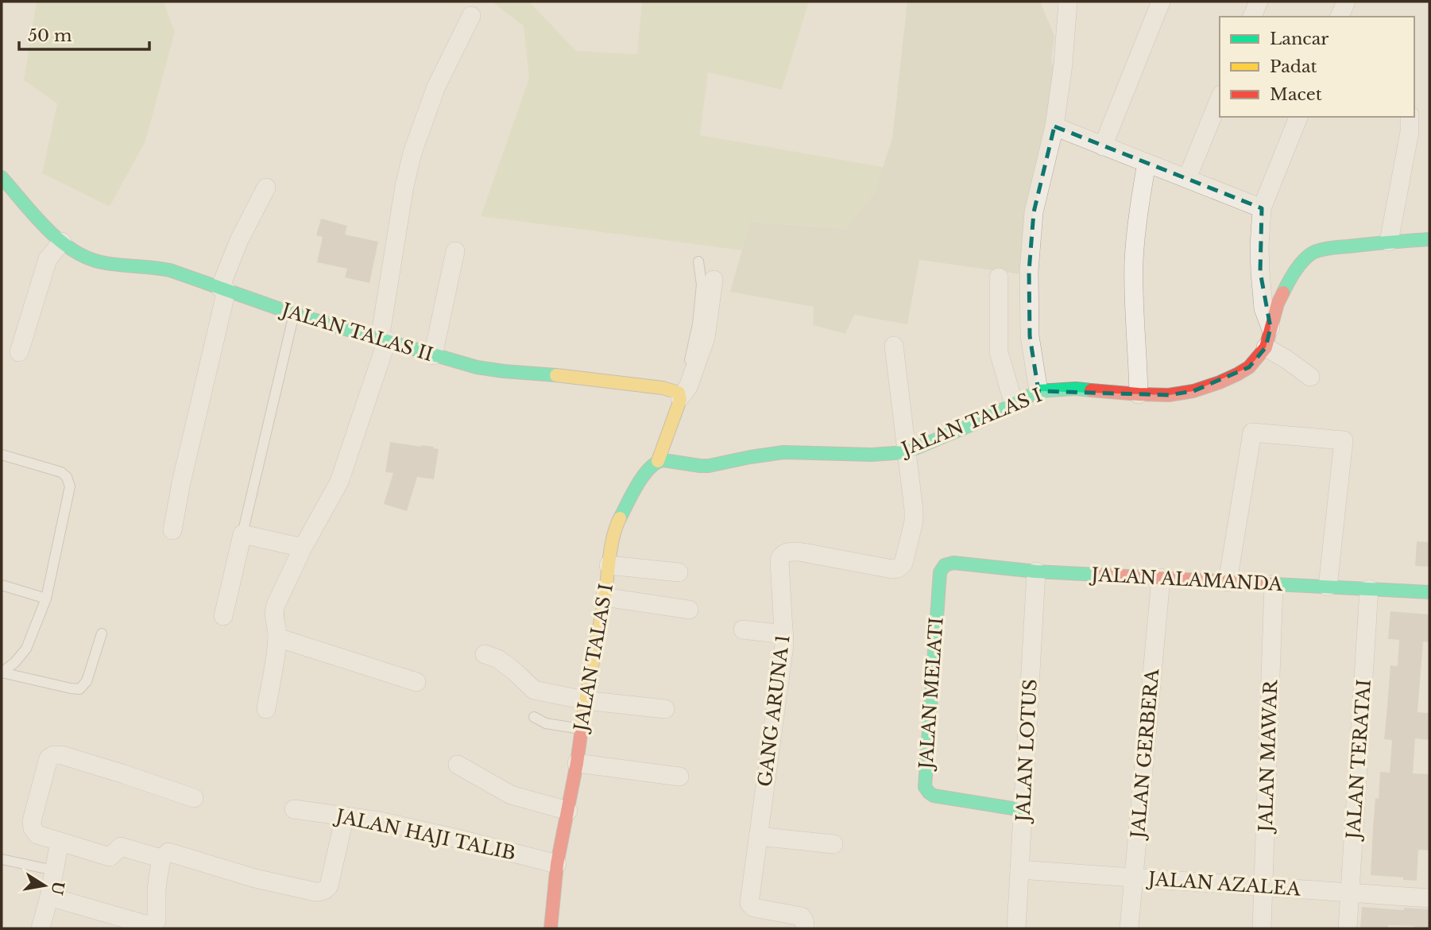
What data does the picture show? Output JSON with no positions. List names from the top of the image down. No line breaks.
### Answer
{"streets":{"street":["JALAN TALAS II","JALAN TALAS I","JALAN ALAMANDA","JALAN MELATI","GANG ARUNA 1","JALAN LOTUS","JALAN GERBERA","JALAN MAWAR","JALAN TERATAI","JALAN HAJI TALIB","JALAN AZALEA"]},"crossings":[["JALAN TALAS I","GANG ARUNA 1"],["JALAN TALAS I","JALAN HAJI TALIB"],["JALAN ALAMANDA","JALAN MELATI"],["JALAN ALAMANDA","JALAN LOTUS"],["JALAN ALAMANDA","JALAN GERBERA"],["JALAN ALAMANDA","JALAN MAWAR"],["JALAN ALAMANDA","JALAN TERATAI"],["JALAN MELATI","JALAN LOTUS"],["JALAN LOTUS","JALAN AZALEA"],["JALAN GERBERA","JALAN AZALEA"],["JALAN MAWAR","JALAN AZALEA"],["JALAN TERATAI","JALAN AZALEA"]],"legend":["Lancar","Padat","Macet"],"scale_bar":"50 m","north":"right"}
